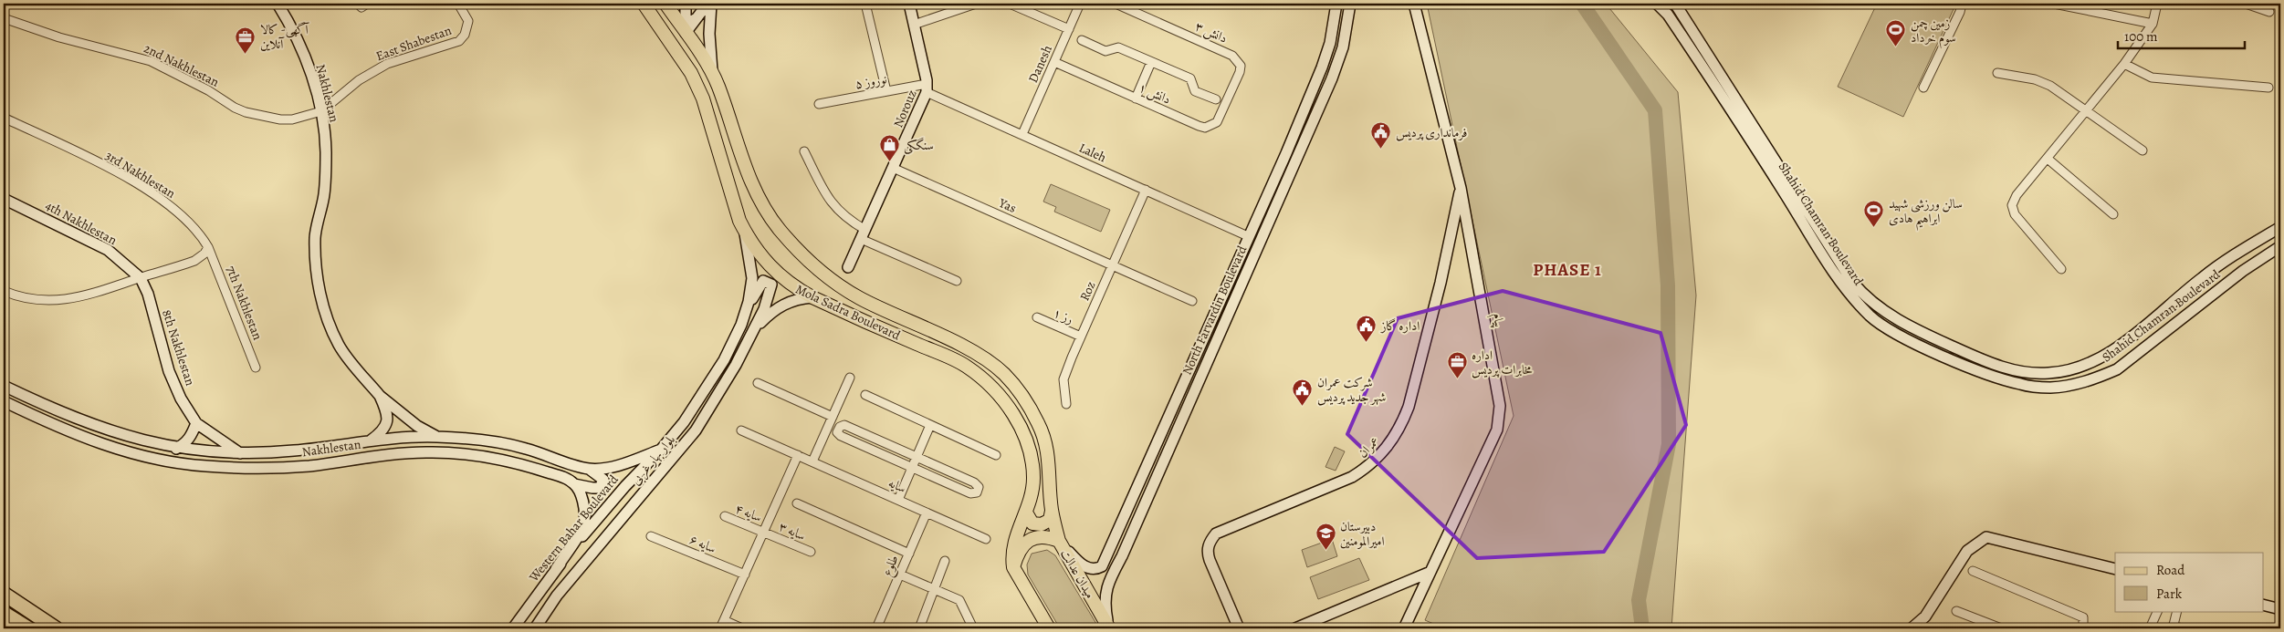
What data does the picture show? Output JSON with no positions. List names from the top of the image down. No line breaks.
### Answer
{"streets":{"main road":["Mola Sadra Boulevard","میدان عدالت"],"street":["دانش ۳","East Shabestan","Danesh","2nd Nakhlestan","نوروز ۵","Nakhlestan","دانش ۱","Norouz","Laleh","3rd Nakhlestan","Yas","4th Nakhlestan","Shahid Chamran Boulevard","Roz","7th Nakhlestan","North Farvardin Boulevard","رز ۱","پیام","8th Nakhlestan","عمران","بلوار بهار غربی","سایه","سایه ۴","Western Bahar Boulevard","سایه ۳","سایه ۶","طلوع"]},"crossings":[["دانش ۳","دانش ۱"],["East Shabestan","2nd Nakhlestan"],["East Shabestan","Nakhlestan"],["Danesh","دانش ۱"],["Danesh","Laleh"],["2nd Nakhlestan","Nakhlestan"],["نوروز ۵","Norouz"],["نوروز ۵","Laleh"],["Nakhlestan","بلوار بهار غربی"],["Nakhlestan","Western Bahar Boulevard"],["Norouz","Laleh"],["Norouz","Yas"],["Laleh","Roz"],["Laleh","North Farvardin Boulevard"],["3rd Nakhlestan","7th Nakhlestan"],["Yas","Roz"],["4th Nakhlestan","8th Nakhlestan"],["Roz","رز ۱"],["North Farvardin Boulevard","Mola Sadra Boulevard"],["North Farvardin Boulevard","میدان عدالت"],["Mola Sadra Boulevard","میدان عدالت"],["پیام","عمران"],["بلوار بهار غربی","Western Bahar Boulevard"],["سایه","طلوع"],["سایه ۴","سایه ۳"]],"districts":["PHASE 1"],"places":{"sports":["زمین چمن سوم خرداد","سالن ورزشی شهید ابراهیم هادی"],"office":["آگهی- کالا آنلاین","اداره مخابرات پردیس"],"public building":["فرمانداری پردیس","اداره گاز","شرکت عمران شهر جدید پردیس"],"shop":["سنگکی"],"school or university":["دبیرستان امیرالمومنین"]},"legend":["Road","Park"],"scale_bar":"100 m"}
